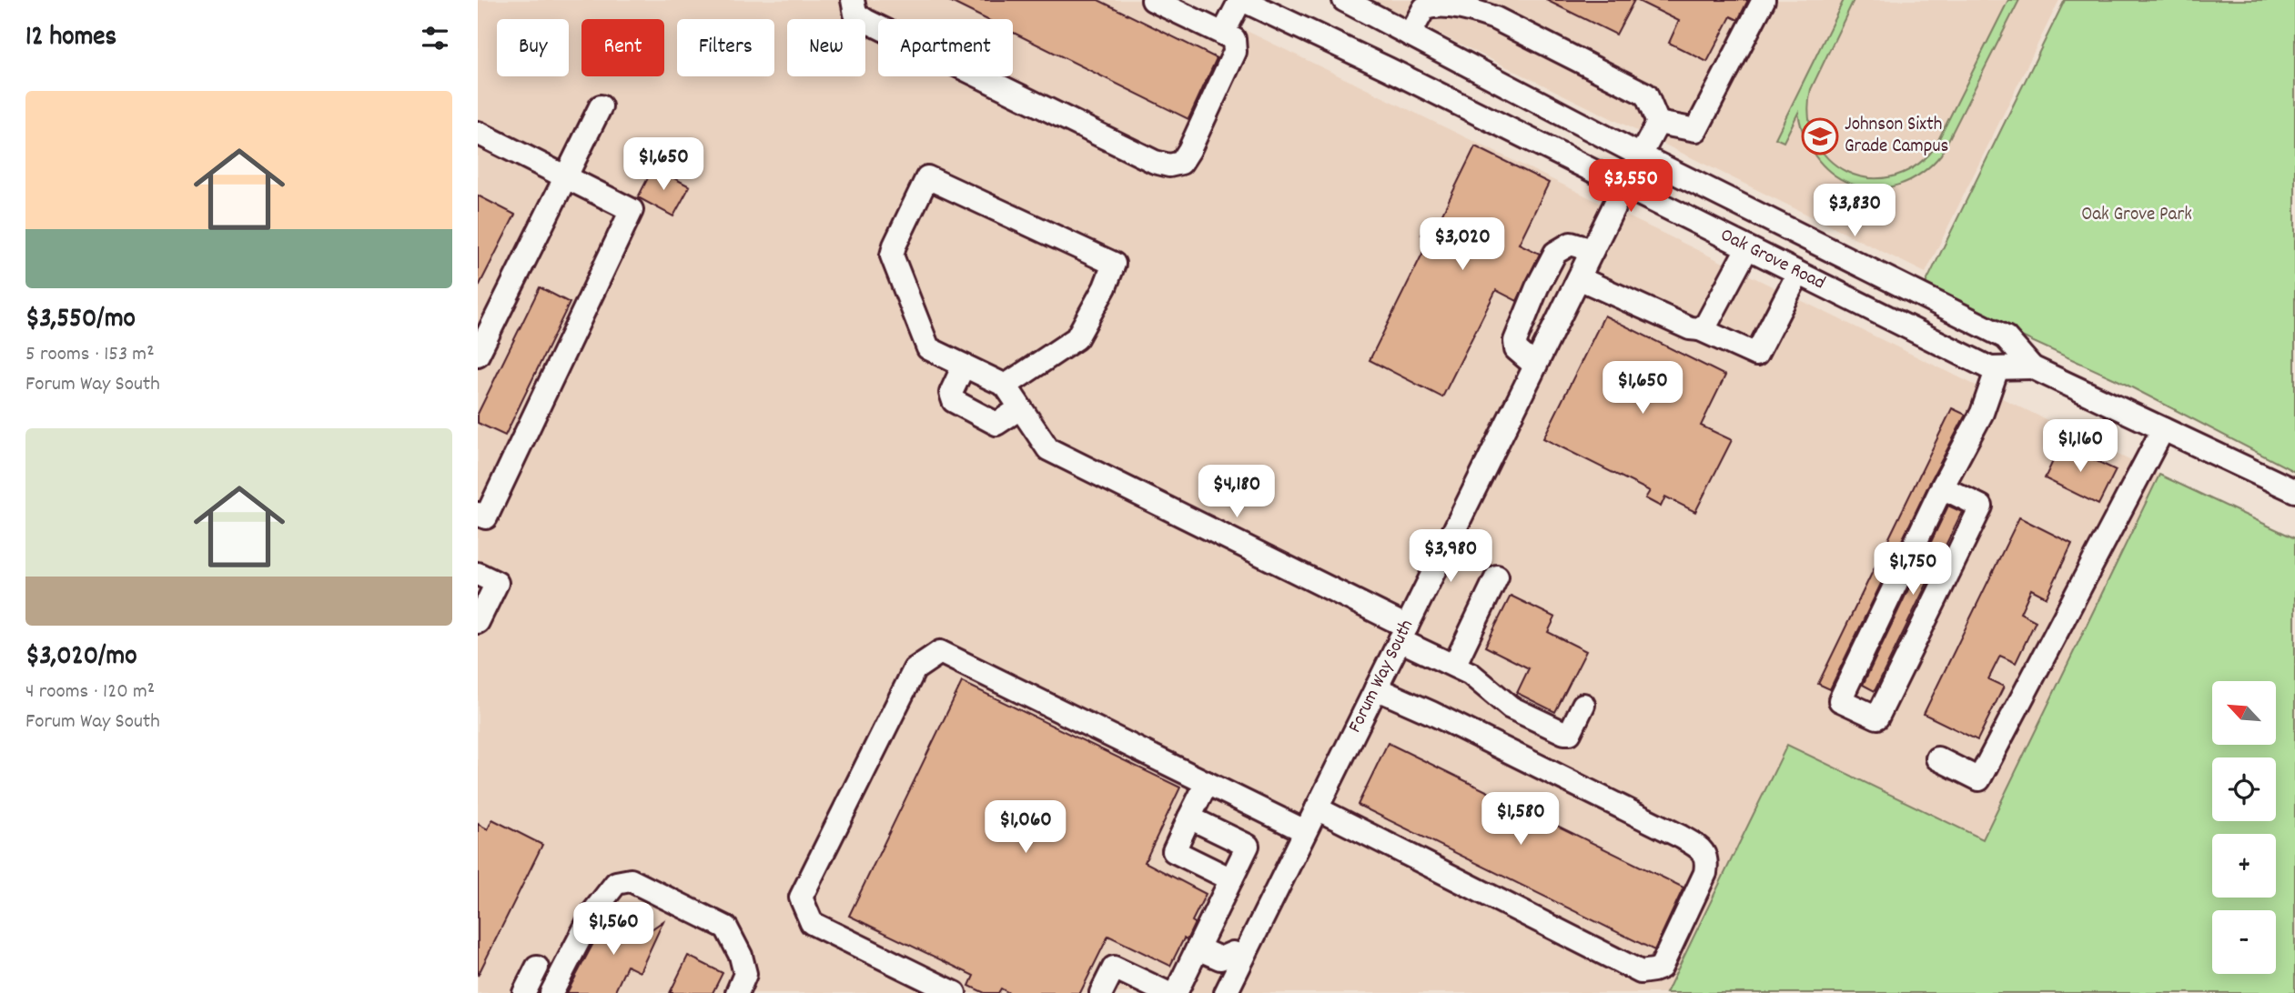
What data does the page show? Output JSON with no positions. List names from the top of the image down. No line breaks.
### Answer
{"streets":{"street":["Oak Grove Road","Forum Way South"]},"crossings":[["Oak Grove Road","Forum Way South"]],"parks":["Oak Grove Park"],"places":{"school or university":["Johnson Sixth Grade Campus"]},"north":"top left","page":{"heading":"12 homes","chip":["Buy","Rent","Filters","New","Apartment"],"list":[{"name":"$3,550/mo","note":"5 rooms · 153 m² · Forum Way South"},{"name":"$3,020/mo","note":"4 rooms · 120 m² · Forum Way South"}],"price":["$1,650","$3,550","$3,830","$3,020","$1,650","$1,160","$4,180","$3,980","$1,750","$1,580","$1,060","$1,560"],"map_buttons":["+","−"]}}
